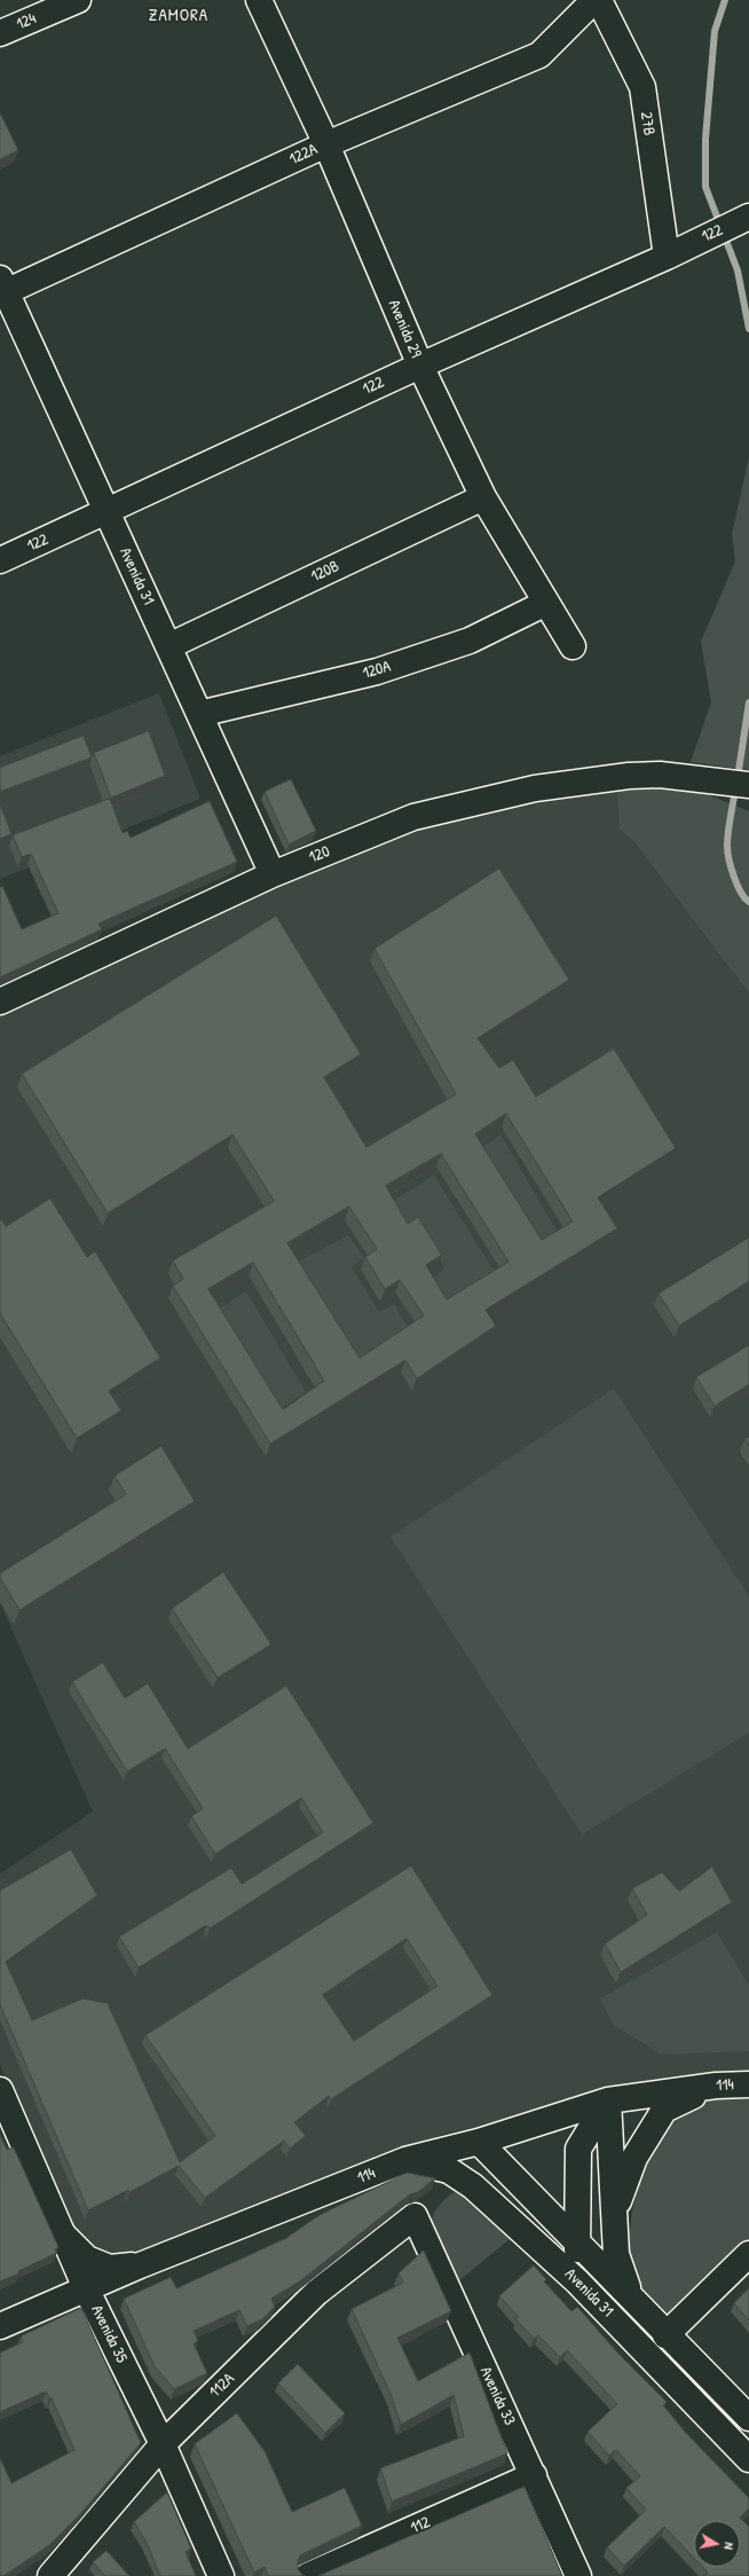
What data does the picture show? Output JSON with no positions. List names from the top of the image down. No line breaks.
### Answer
{"streets":{"street":["124","27B","122A","122","Avenida 29","120B","Avenida 31","120A","120","114","Avenida 35","112A","Avenida 33","112"]},"crossings":[["27B","122"],["122A","Avenida 29"],["122A","Avenida 31"],["122","Avenida 29"],["122","Avenida 31"],["Avenida 29","120B"],["Avenida 29","120A"],["120B","Avenida 31"],["Avenida 31","120A"],["Avenida 31","120"],["Avenida 31","114"],["114","Avenida 35"],["Avenida 35","112A"],["112A","Avenida 33"],["Avenida 33","112"]],"districts":["ZAMORA"],"north":"right"}
